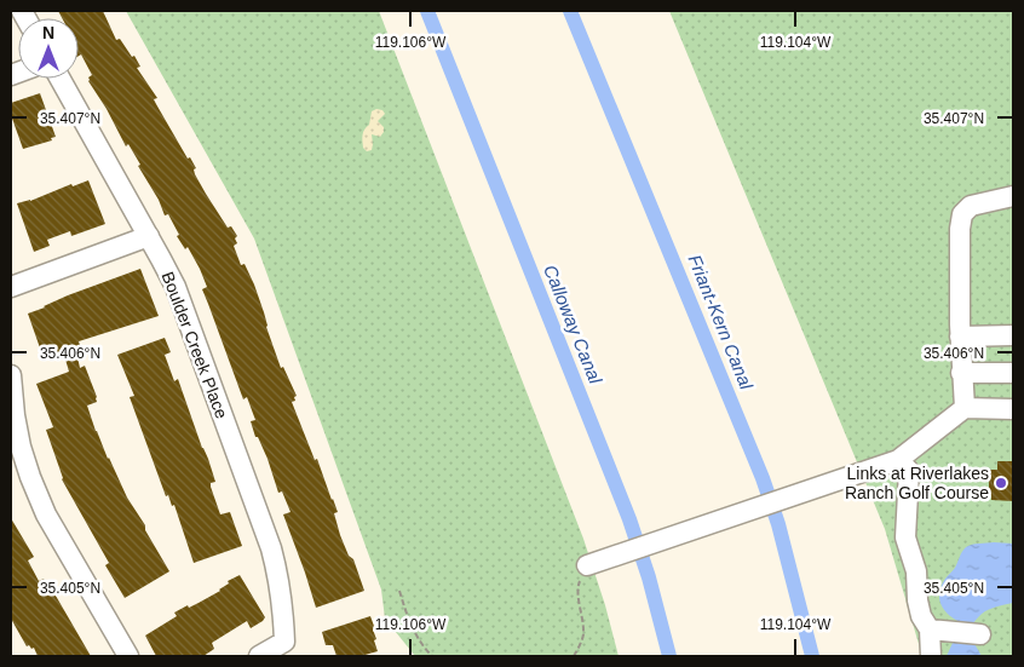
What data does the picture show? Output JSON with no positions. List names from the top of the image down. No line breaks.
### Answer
{"streets":{"street":["Boulder Creek Place"]},"water":["Friant-Kern Canal","Calloway Canal"],"places":["Links at Riverlakes Ranch Golf Course"],"north":"top","coordinates":["119.106°W","119.104°W","35.407°N","35.406°N","35.405°N"]}
